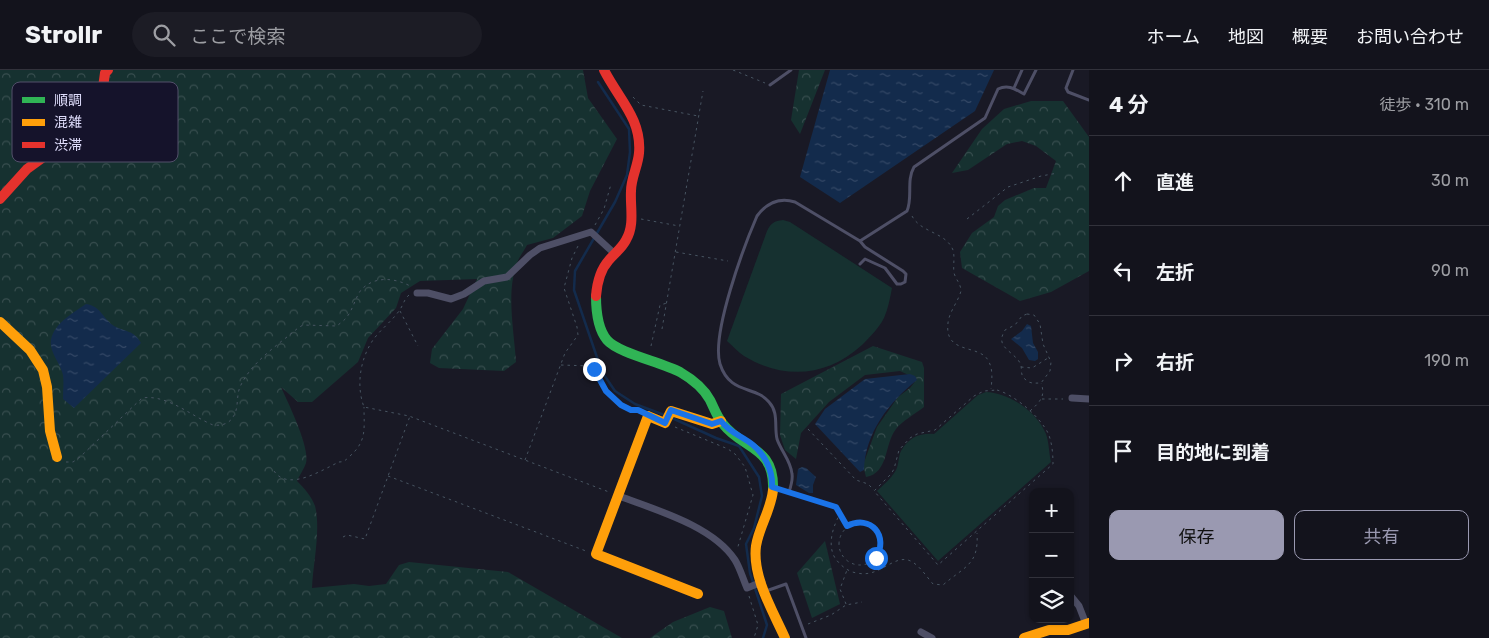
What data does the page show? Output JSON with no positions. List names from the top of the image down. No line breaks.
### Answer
{"legend":["順調","混雑","渋滞"],"page":{"header":"Strollr","search":"ここで検索","nav":["ホーム","地図","概要","お問い合わせ"],"heading":["4 分","徒歩 · 310 m"],"list":[["直進","30 m"],["左折","90 m"],["右折","190 m"],"目的地に到着"],"map_buttons":["+","−"],"buttons":["保存","共有"]}}
